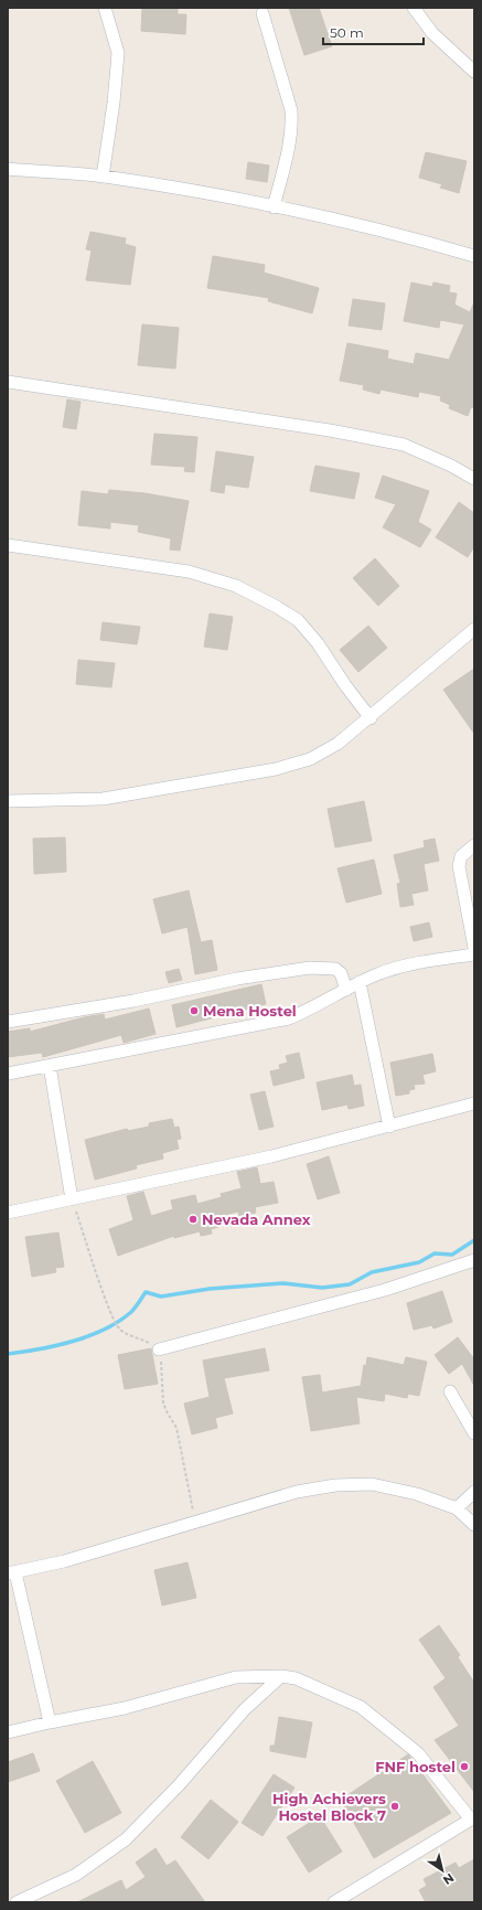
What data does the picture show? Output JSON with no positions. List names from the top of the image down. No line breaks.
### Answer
{"places":["Mena Hostel","Nevada Annex","FNF hostel","High Achievers Hostel Block 7"],"scale_bar":"50 m","north":"bottom right"}
